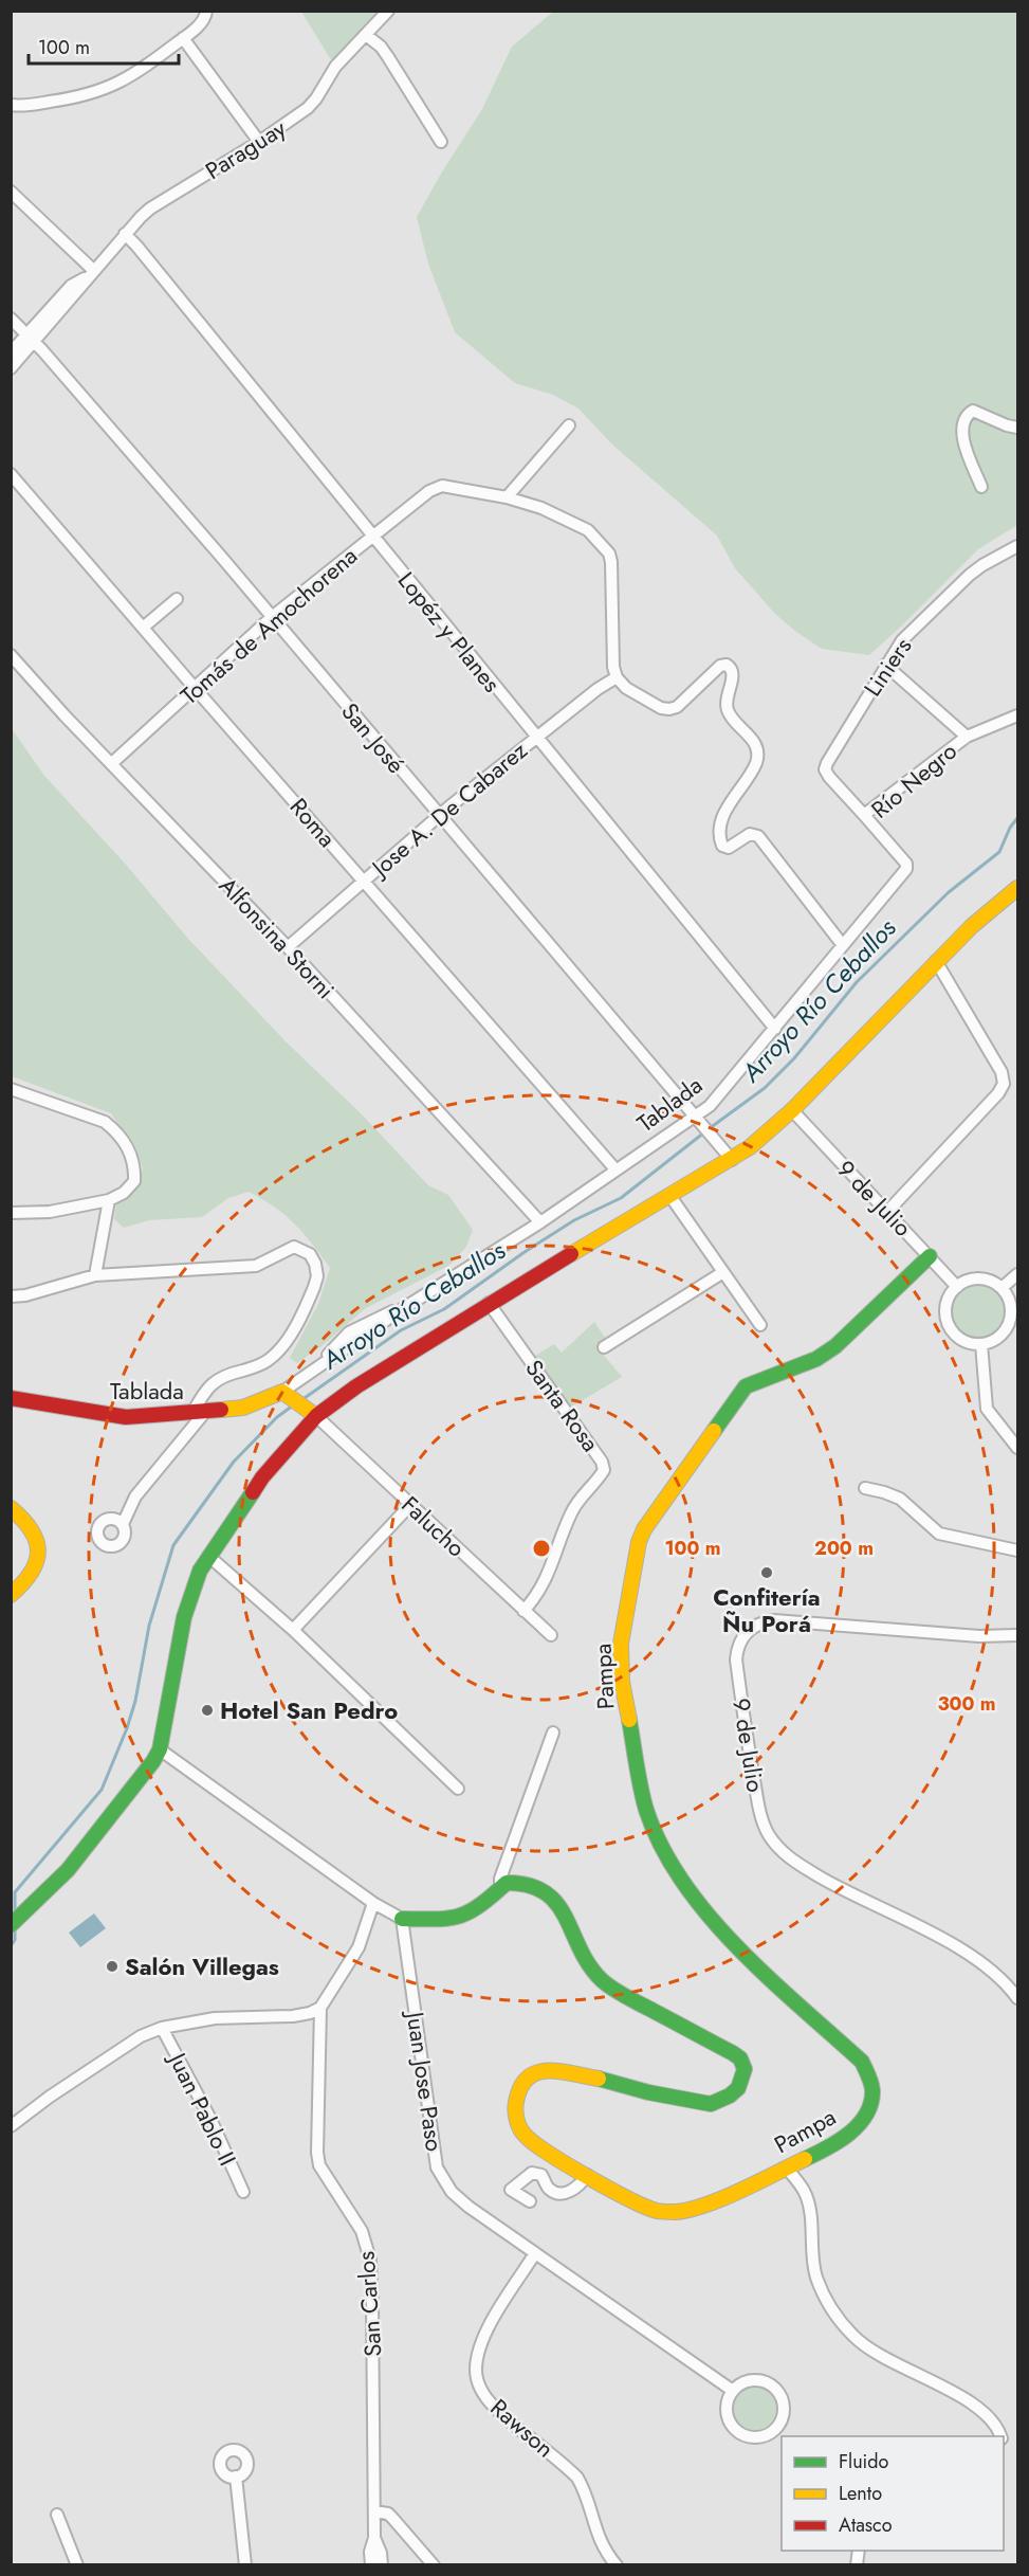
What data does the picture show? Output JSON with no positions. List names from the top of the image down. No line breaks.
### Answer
{"streets":{"street":["Paraguay","Tomás de Amochorena","Lopéz y Planes","Liniers","San José","Río Negro","Jose A. De Cabarez","Roma","Alfonsina Storni","Tablada","9 de Julio","Santa Rosa","Falucho","Pampa","Juan Jose Paso","Juan Pablo II","San Carlos","Rawson"]},"crossings":[["Paraguay","Lopéz y Planes"],["Paraguay","San José"],["Tomás de Amochorena","Lopéz y Planes"],["Tomás de Amochorena","San José"],["Tomás de Amochorena","Roma"],["Tomás de Amochorena","Alfonsina Storni"],["Lopéz y Planes","Jose A. De Cabarez"],["Lopéz y Planes","Tablada"],["Liniers","Río Negro"],["San José","Jose A. De Cabarez"],["San José","Tablada"],["Río Negro","Tablada"],["Jose A. De Cabarez","Roma"],["Jose A. De Cabarez","Alfonsina Storni"],["Roma","Tablada"],["Alfonsina Storni","Tablada"],["9 de Julio","Pampa"],["Santa Rosa","Falucho"],["Juan Jose Paso","Rawson"]],"water":["Arroyo Río Ceballos"],"places":["Confitería Ñu Porá","Hotel San Pedro","Salón Villegas"],"legend":["Fluido","Lento","Atasco"],"scale_bar":"100 m","rings":["100 m","200 m","300 m"]}
